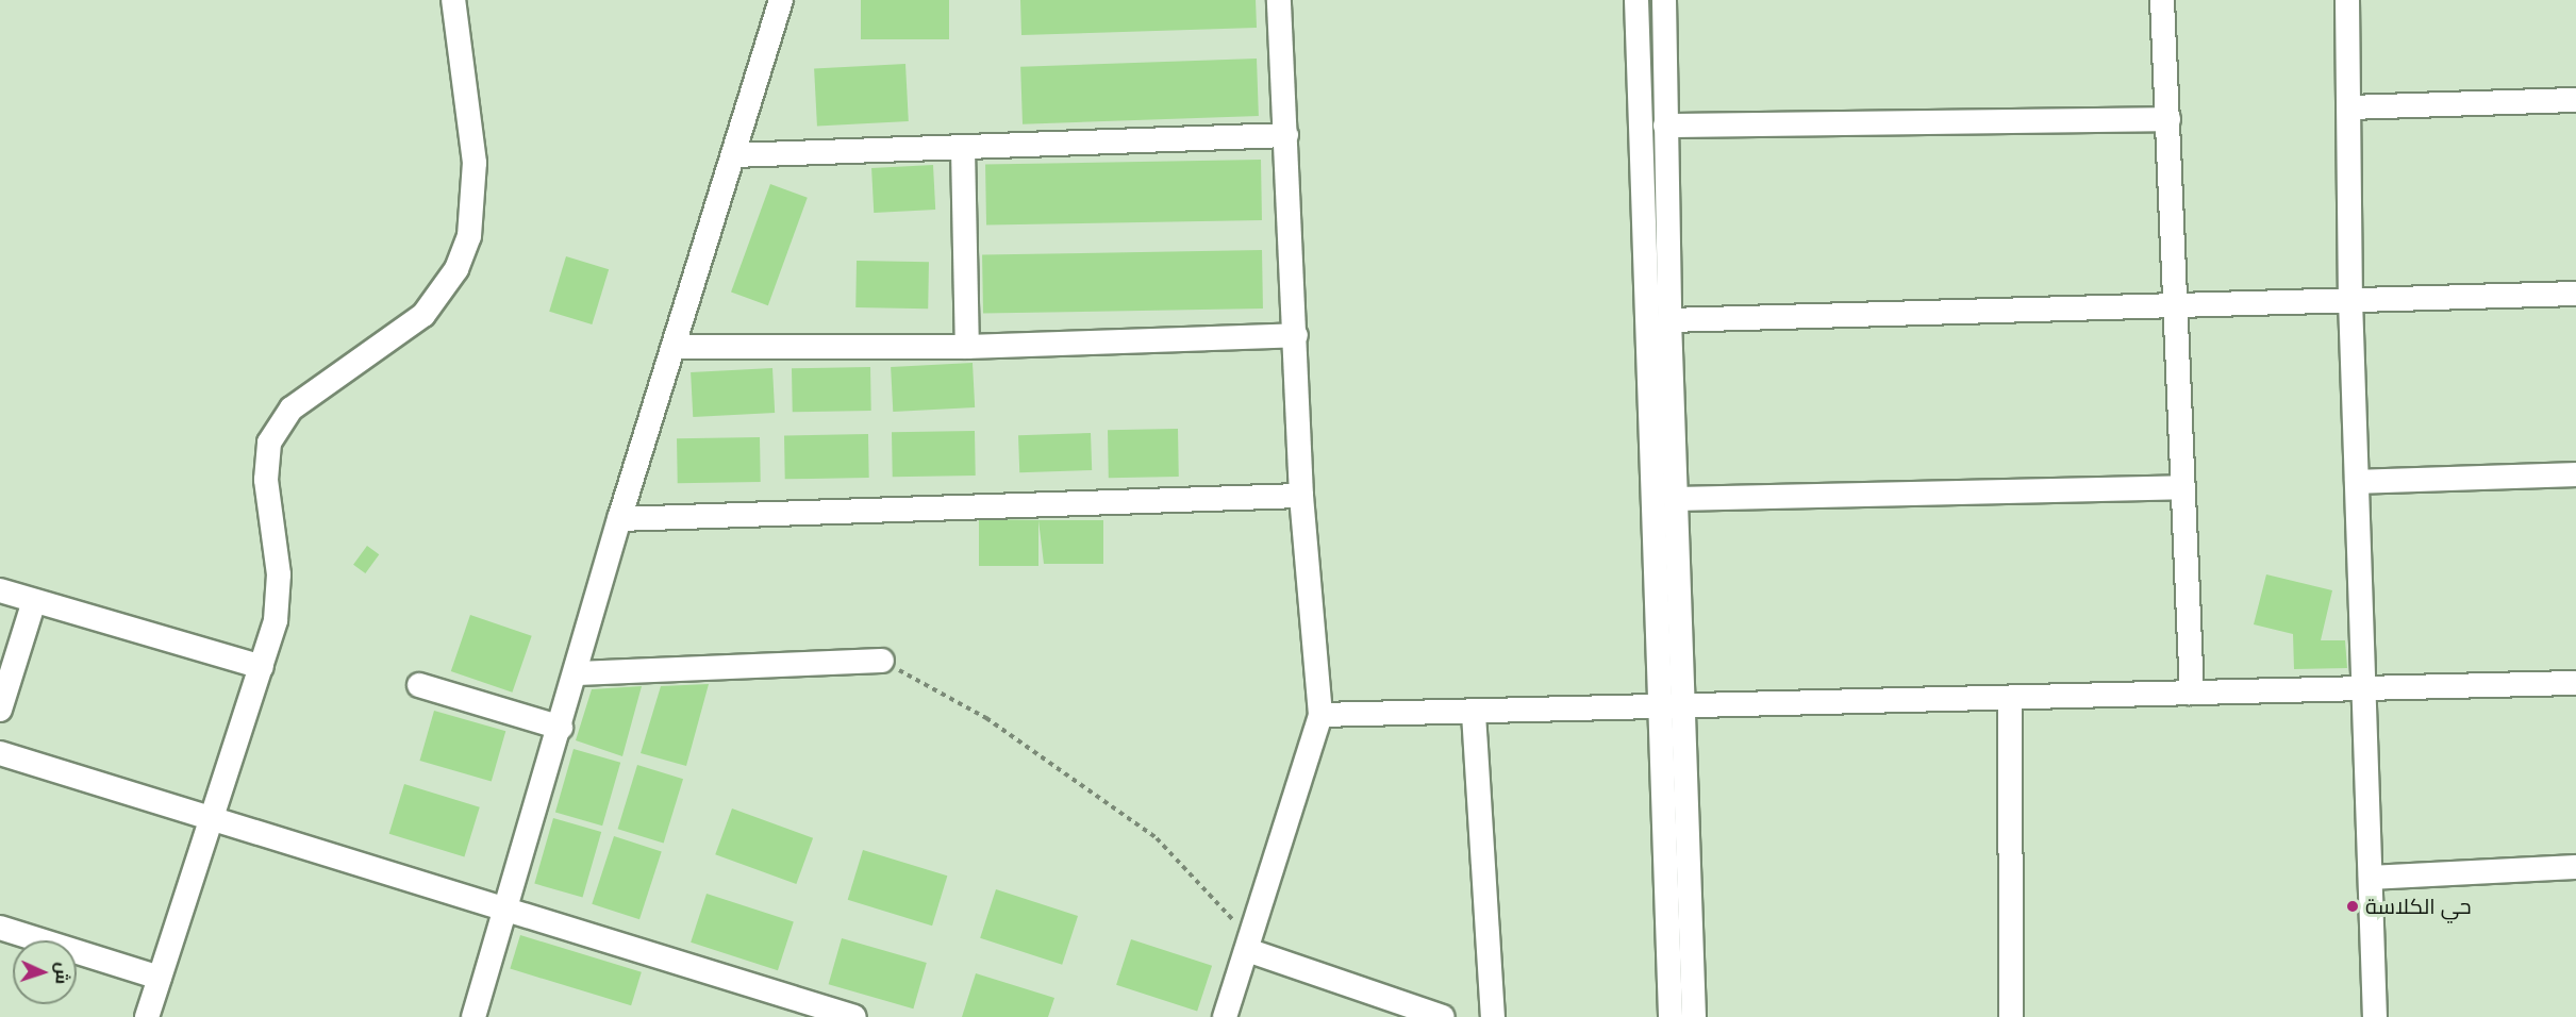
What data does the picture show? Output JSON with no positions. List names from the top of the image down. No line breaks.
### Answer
{"places":["حي الكلاسة"],"north":"right"}
